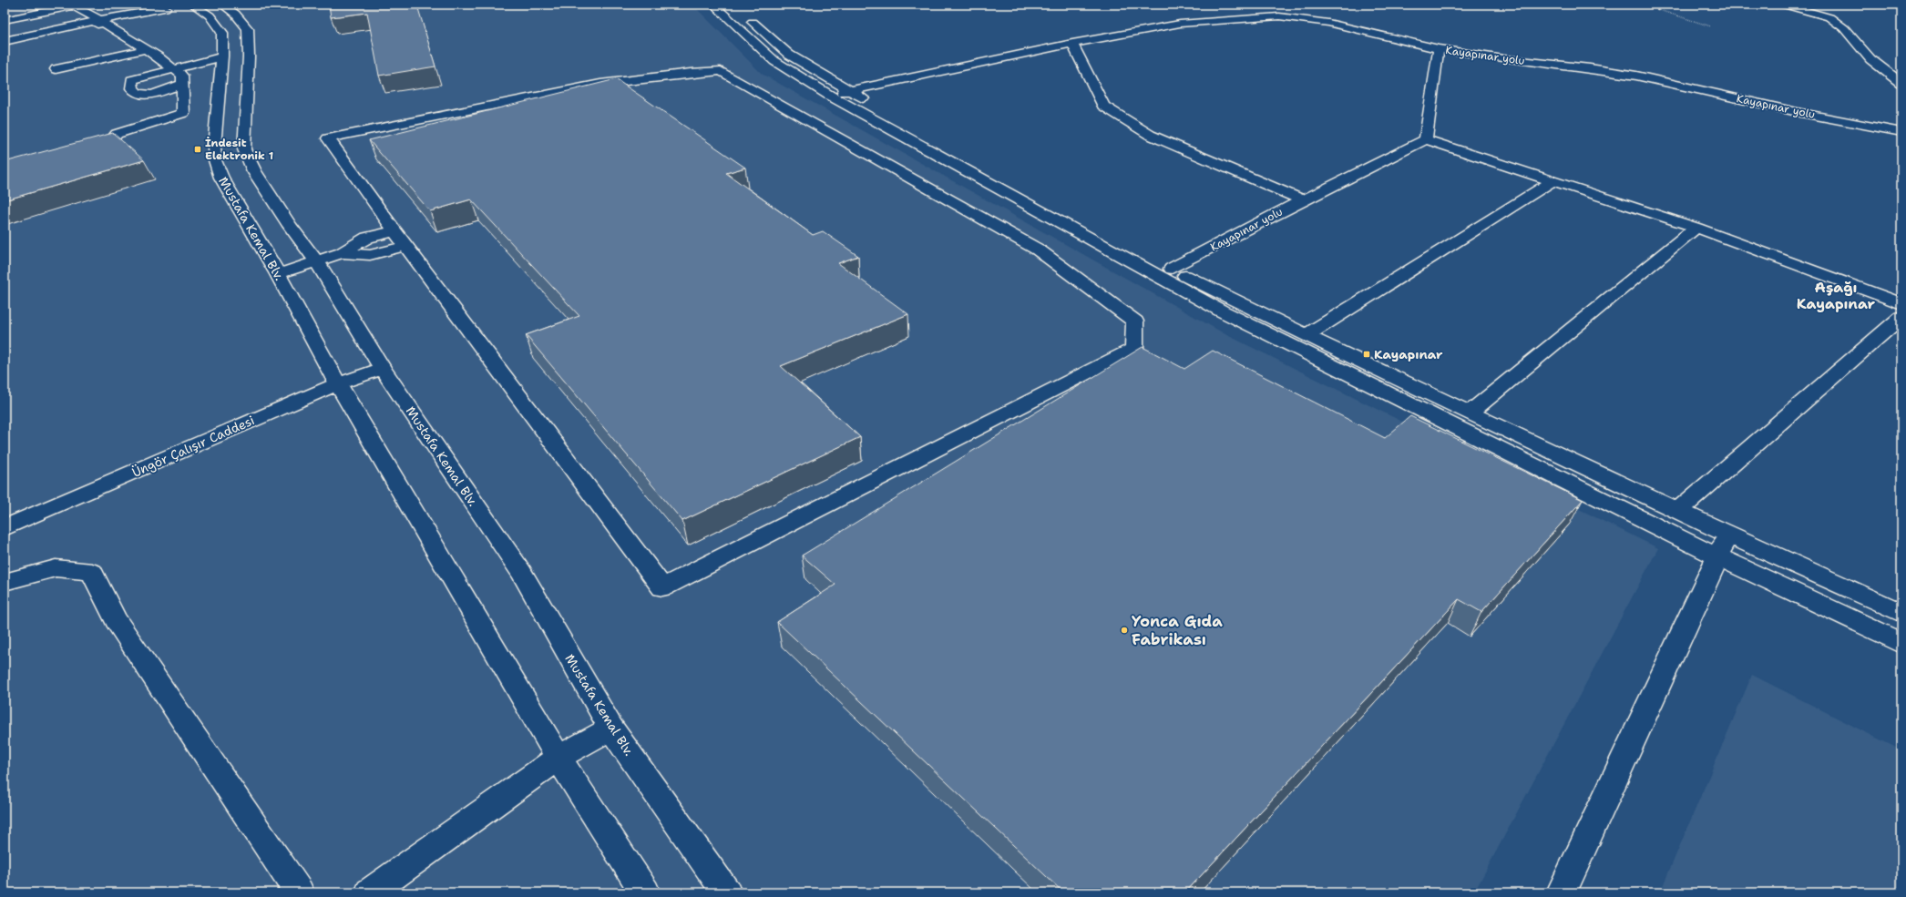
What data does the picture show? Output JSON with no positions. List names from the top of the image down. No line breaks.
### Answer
{"streets":{"street":["Kayapınar yolu","Mustafa Kemal Blv.","Üngör Çalışır Caddesi"]},"crossings":[["Mustafa Kemal Blv.","Üngör Çalışır Caddesi"]],"districts":["Aşağı Kayapınar"],"places":{"transit":["İndesit Elektronik 1","Kayapınar"],"other":["Yonca Gıda Fabrikası"]}}
